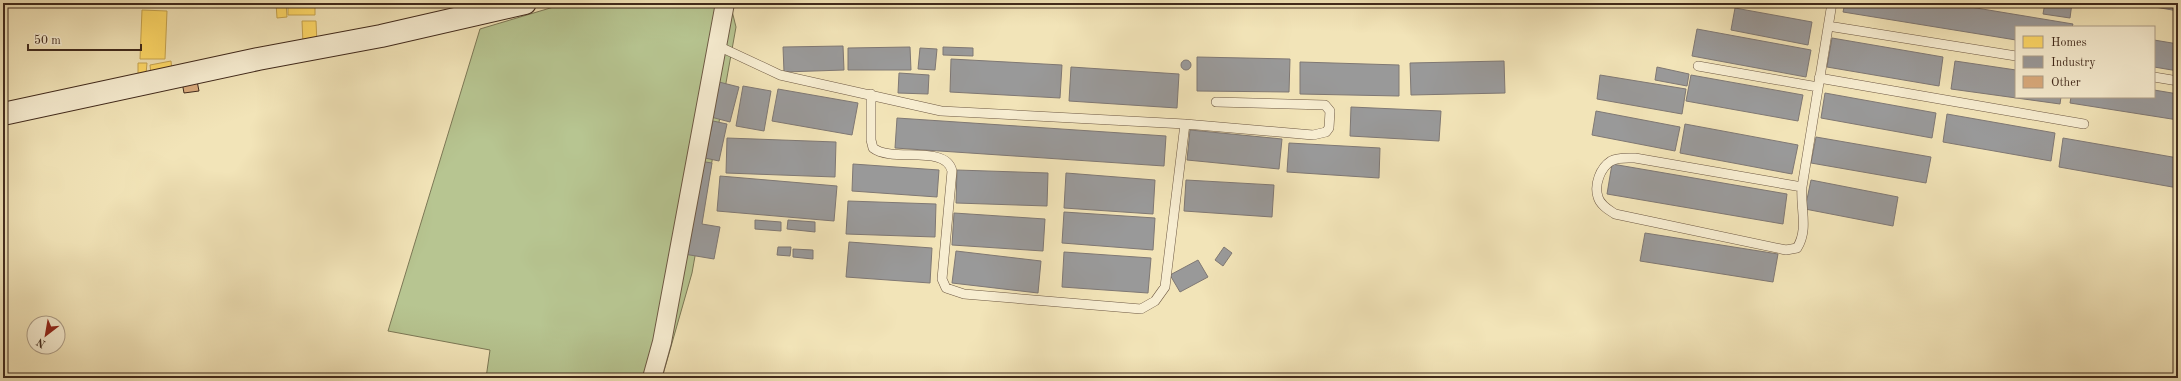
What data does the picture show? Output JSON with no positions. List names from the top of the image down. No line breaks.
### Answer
{"legend":["Homes","Industry","Other"],"scale_bar":"50 m","north":"bottom left"}
